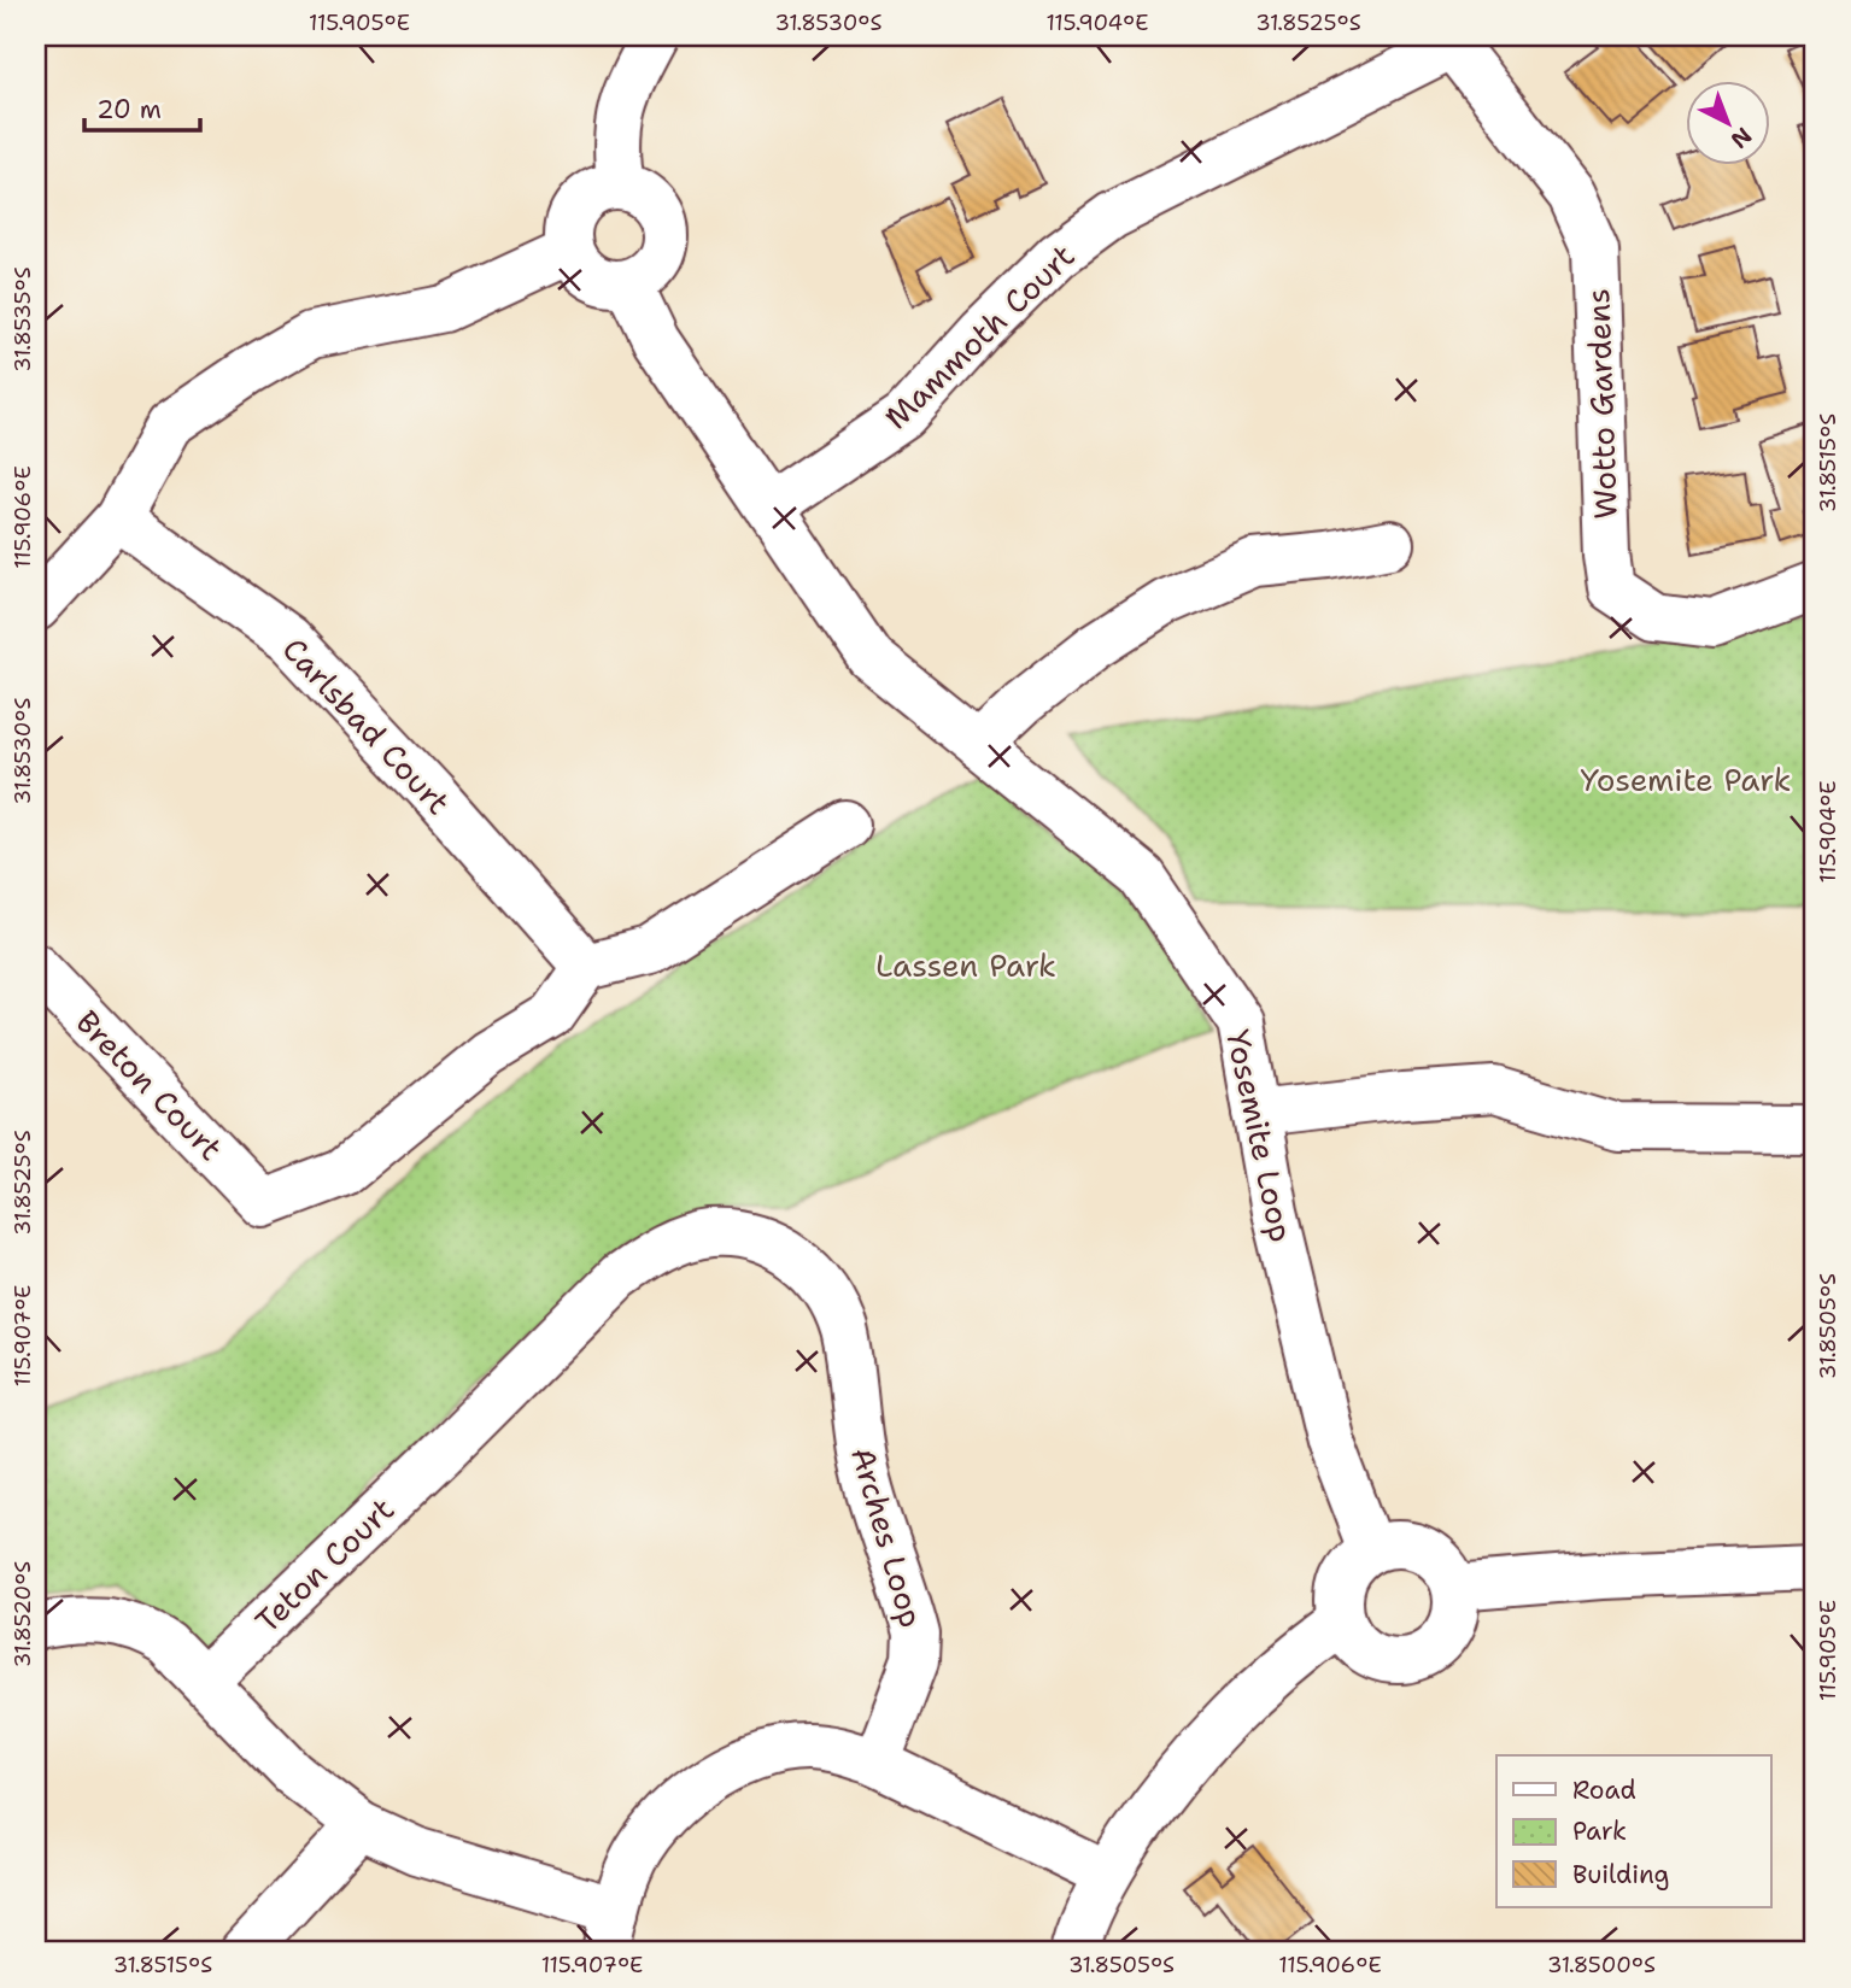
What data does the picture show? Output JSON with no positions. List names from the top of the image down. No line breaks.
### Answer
{"streets":{"street":["Mammoth Court","Wotto Gardens","Carlsbad Court","Breton Court","Yosemite Loop","Arches Loop","Teton Court"]},"crossings":[["Mammoth Court","Wotto Gardens"],["Mammoth Court","Yosemite Loop"],["Carlsbad Court","Breton Court"],["Arches Loop","Teton Court"]],"parks":["Yosemite Park","Lassen Park"],"legend":["Road","Park","Building"],"scale_bar":"20 m","north":"bottom right","coordinates":["115.905°E","31.8530°S","115.904°E","31.8525°S","31.8535°S","31.8515°S","115.906°E","31.8505°S","115.907°E","31.8520°S","31.8500°S"]}
